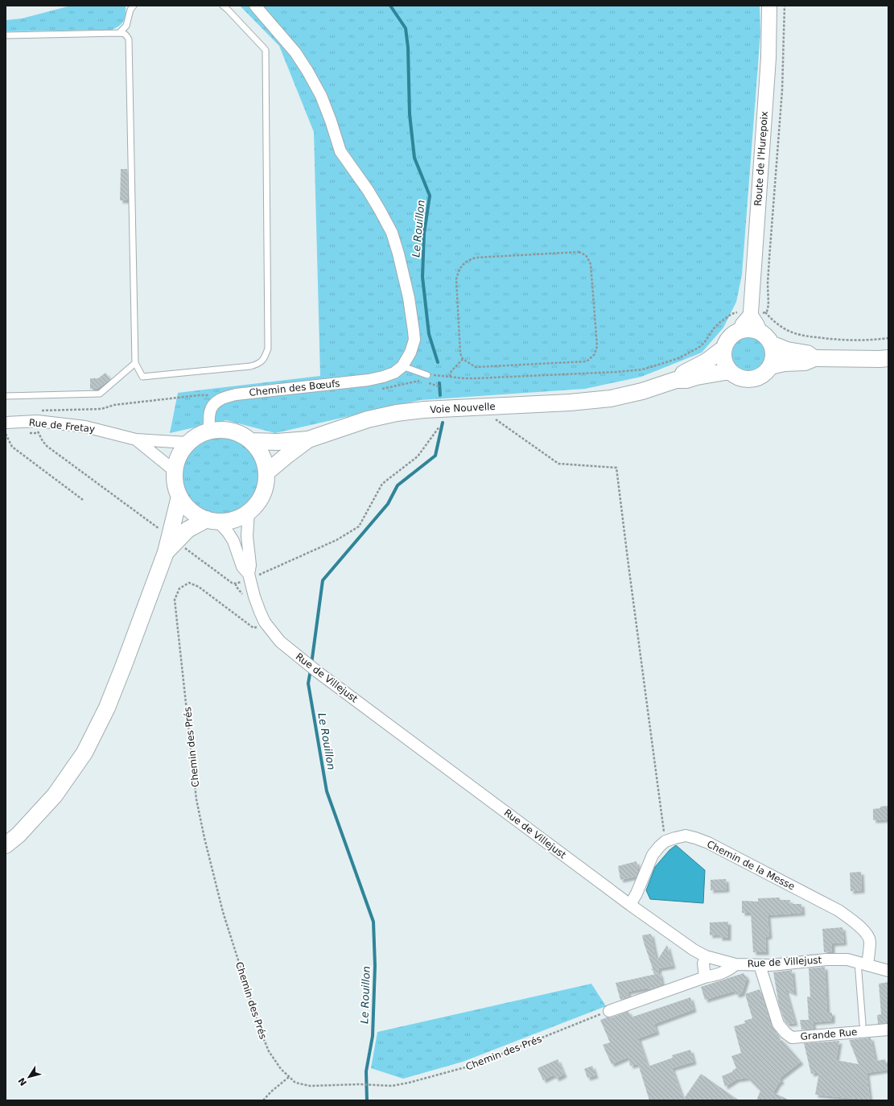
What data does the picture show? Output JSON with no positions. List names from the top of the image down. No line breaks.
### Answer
{"streets":{"main road":["Voie Nouvelle"],"street":["Route de l'Hurepoix","Chemin des Bœufs","Rue de Fretay","Rue de Villejust","Chemin de la Messe","Grande Rue"],"path":["Chemin des Prés"]},"crossings":[["Voie Nouvelle","Rue de Fretay"],["Voie Nouvelle","Rue de Villejust"],["Rue de Fretay","Rue de Villejust"],["Rue de Villejust","Chemin des Prés"],["Rue de Villejust","Chemin de la Messe"],["Rue de Villejust","Grande Rue"]],"water":["Le Rouillon"],"north":"bottom left"}
